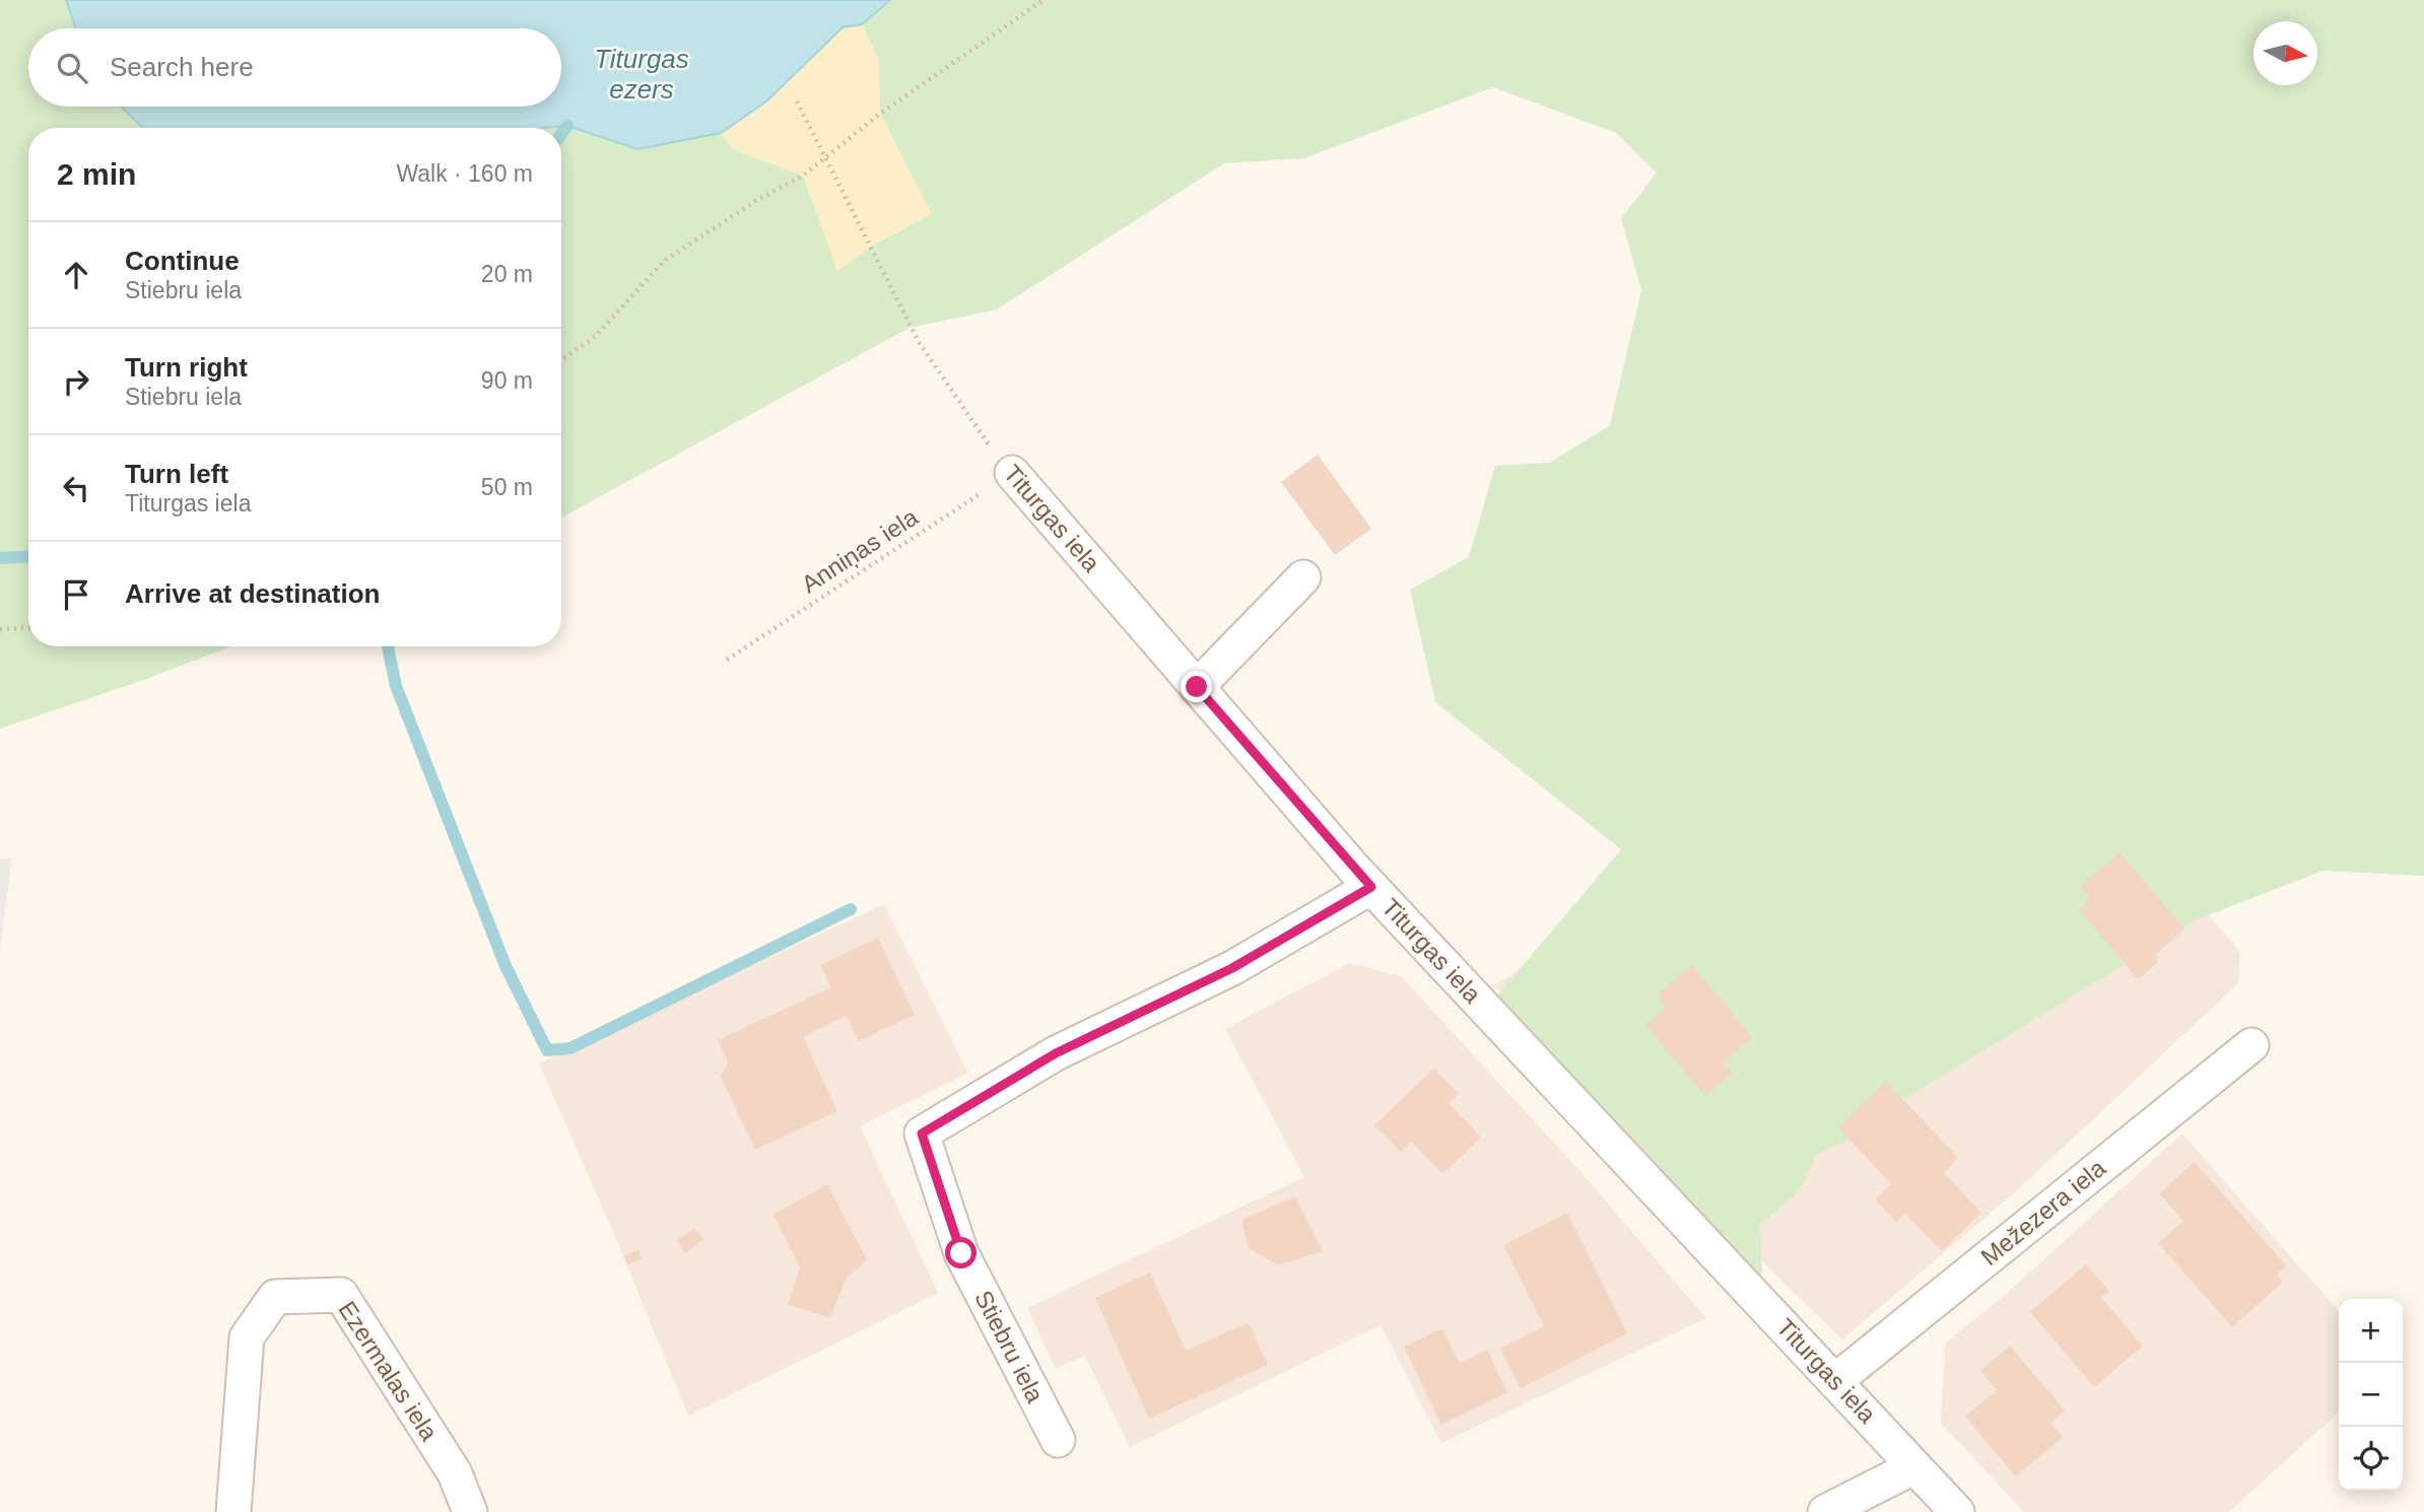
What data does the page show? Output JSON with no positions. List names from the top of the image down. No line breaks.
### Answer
{"streets":{"street":["Titurgas iela","Mežezera iela","Stiebru iela","Ezermalas iela"],"path":["Anniņas iela"]},"crossings":[["Titurgas iela","Anniņas iela"],["Titurgas iela","Mežezera iela"],["Titurgas iela","Stiebru iela"]],"water":["Titurgas ezers"],"north":"right","page":{"search":"Search here","heading":["2 min","Walk · 160 m"],"list":[["Continue","Stiebru iela","20 m"],["Turn right","Stiebru iela","90 m"],["Turn left","Titurgas iela","50 m"],"Arrive at destination"],"map_buttons":["+","−"]}}
